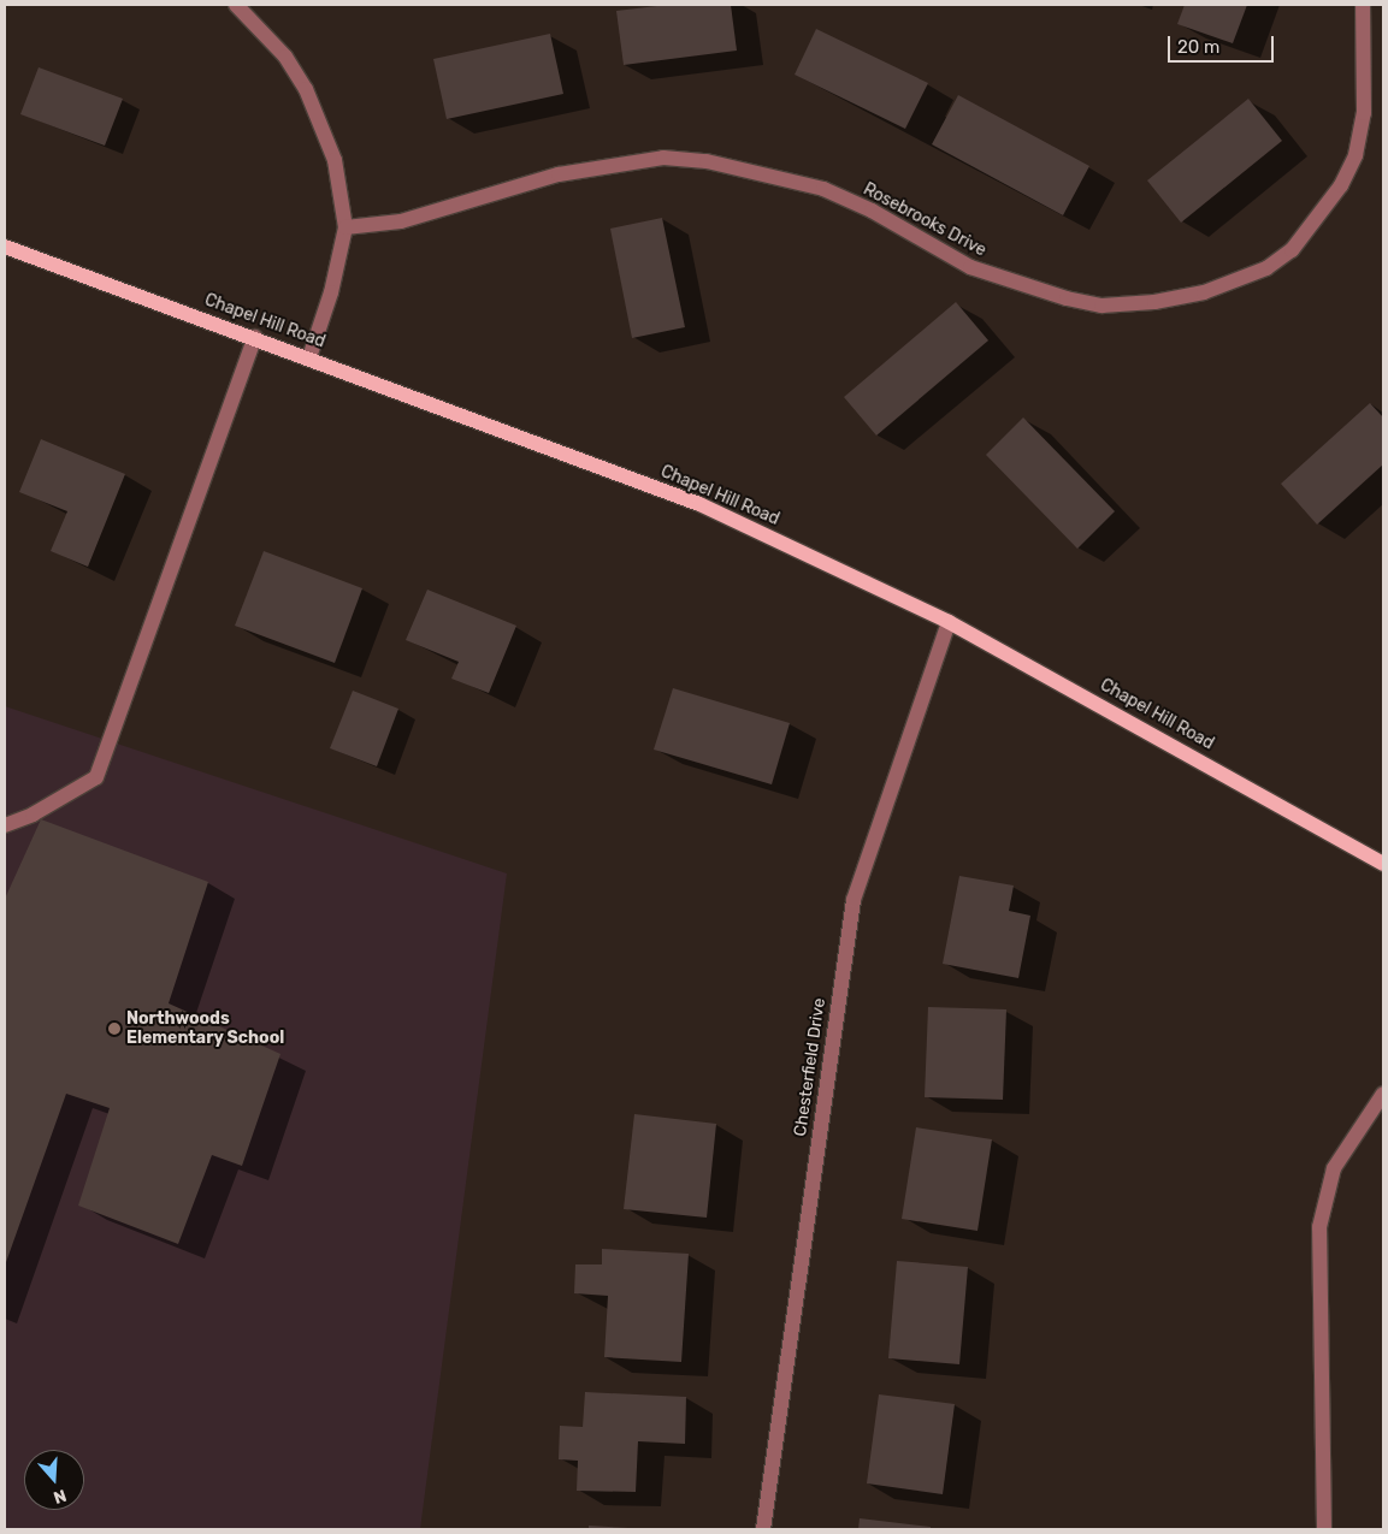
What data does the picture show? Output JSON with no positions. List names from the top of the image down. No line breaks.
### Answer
{"streets":{"main road":["Chapel Hill Road"],"street":["Rosebrooks Drive","Chesterfield Drive"]},"crossings":[["Chapel Hill Road","Chesterfield Drive"]],"places":["Northwoods Elementary School"],"scale_bar":"20 m","north":"bottom"}
